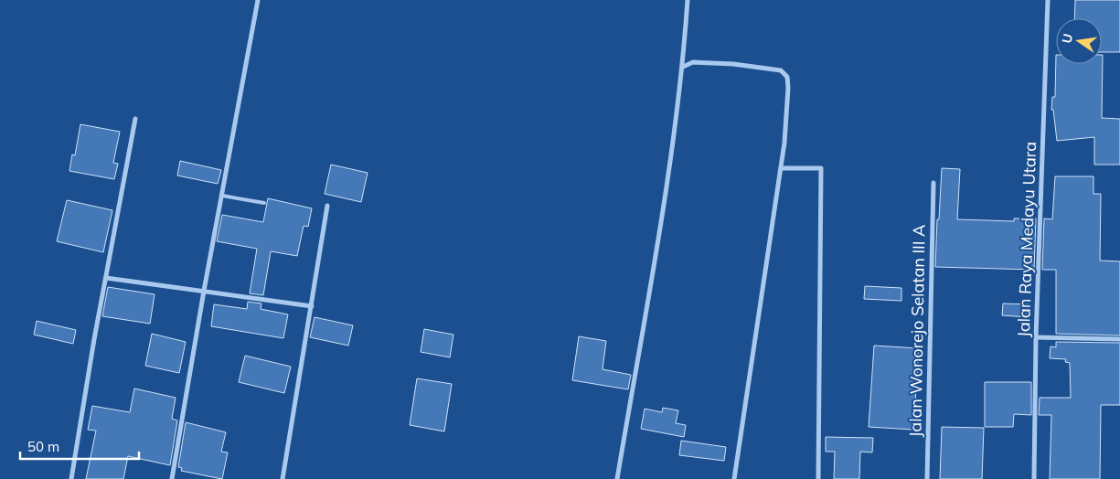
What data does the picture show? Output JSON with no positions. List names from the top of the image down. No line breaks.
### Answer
{"streets":{"street":["Jalan Raya Medayu Utara","Jalan Wonorejo Selatan III A"]},"scale_bar":"50 m","north":"left"}
